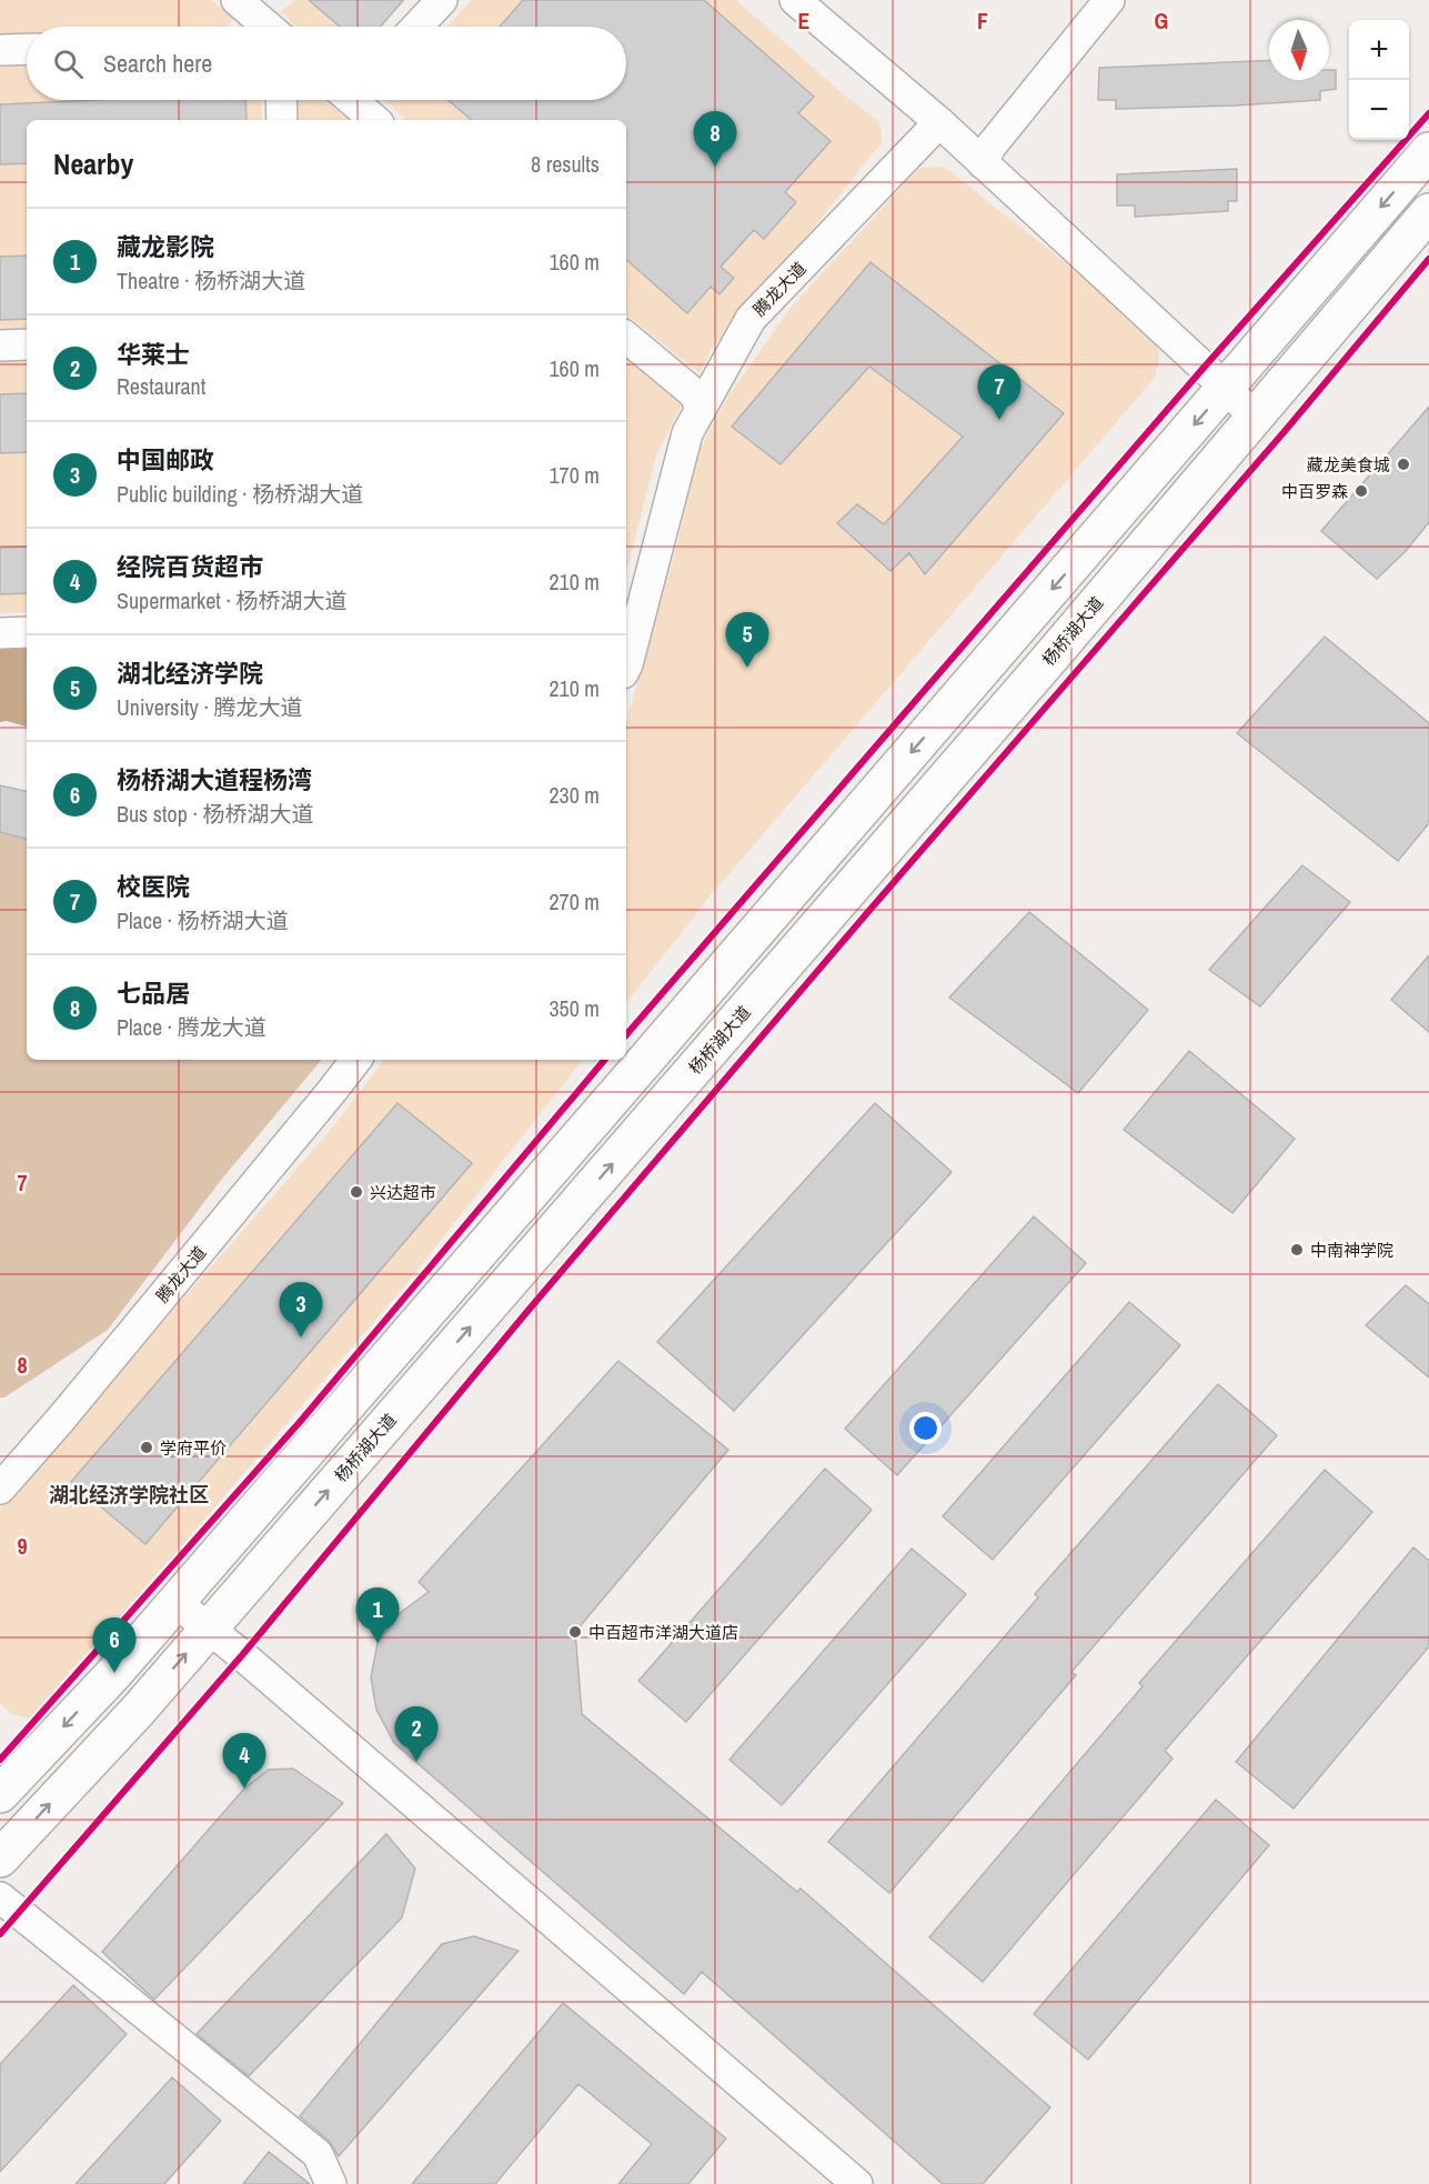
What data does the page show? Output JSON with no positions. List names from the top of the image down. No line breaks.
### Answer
{"streets":{"main road":["杨桥湖大道"],"street":["腾龙大道"]},"districts":["湖北经济学院社区"],"places":["藏龙美食城","中百罗森","兴达超市","中南神学院","学府平价","中百超市洋湖大道店"],"north":"bottom","page":{"map_buttons":["+","−"],"search":"Search here","pins":["8","7","5","3","1","6","2","4"],"heading":["Nearby","8 results"],"list":[{"mark":"1","name":"藏龙影院","note":"Theatre · 杨桥湖大道","value":"160 m"},{"mark":"2","name":"华莱士","note":"Restaurant","value":"160 m"},{"mark":"3","name":"中国邮政","note":"Public building · 杨桥湖大道","value":"170 m"},{"mark":"4","name":"经院百货超市","note":"Supermarket · 杨桥湖大道","value":"210 m"},{"mark":"5","name":"湖北经济学院","note":"University · 腾龙大道","value":"210 m"},{"mark":"6","name":"杨桥湖大道程杨湾","note":"Bus stop · 杨桥湖大道","value":"230 m"},{"mark":"7","name":"校医院","note":"Place · 杨桥湖大道","value":"270 m"},{"mark":"8","name":"七品居","note":"Place · 腾龙大道","value":"350 m"}]},"grid":{"columns":["E","F","G"],"rows":["7","8","9"]}}
